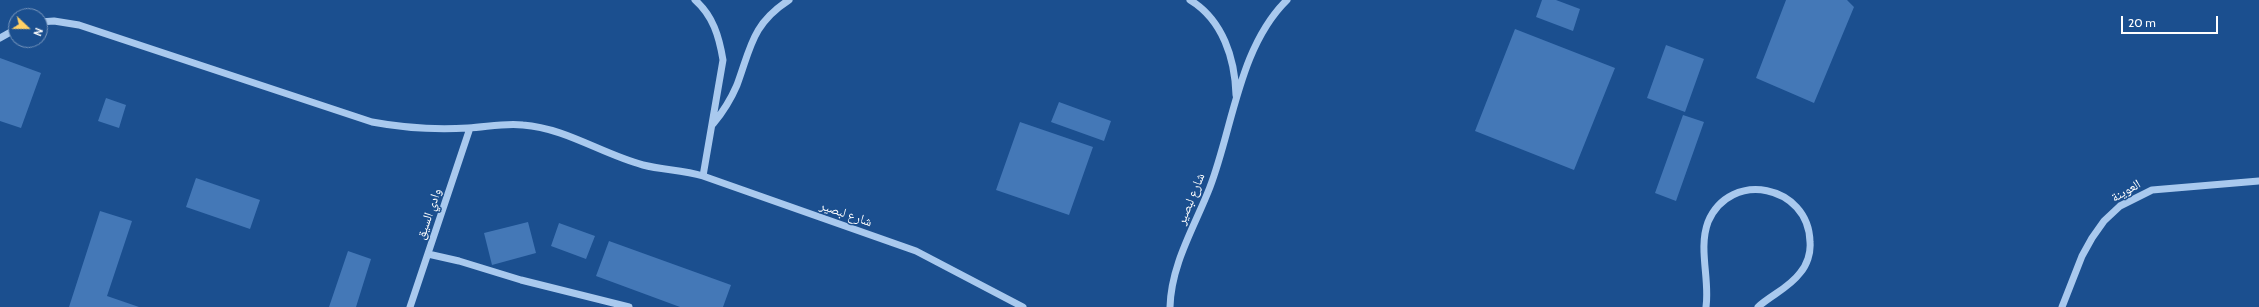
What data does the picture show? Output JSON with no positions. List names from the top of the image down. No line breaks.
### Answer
{"streets":{"street":["العوينة","شارع لبصير","وادي السيق"]},"crossings":[["شارع لبصير","وادي السيق"]],"scale_bar":"20 m","north":"right"}
